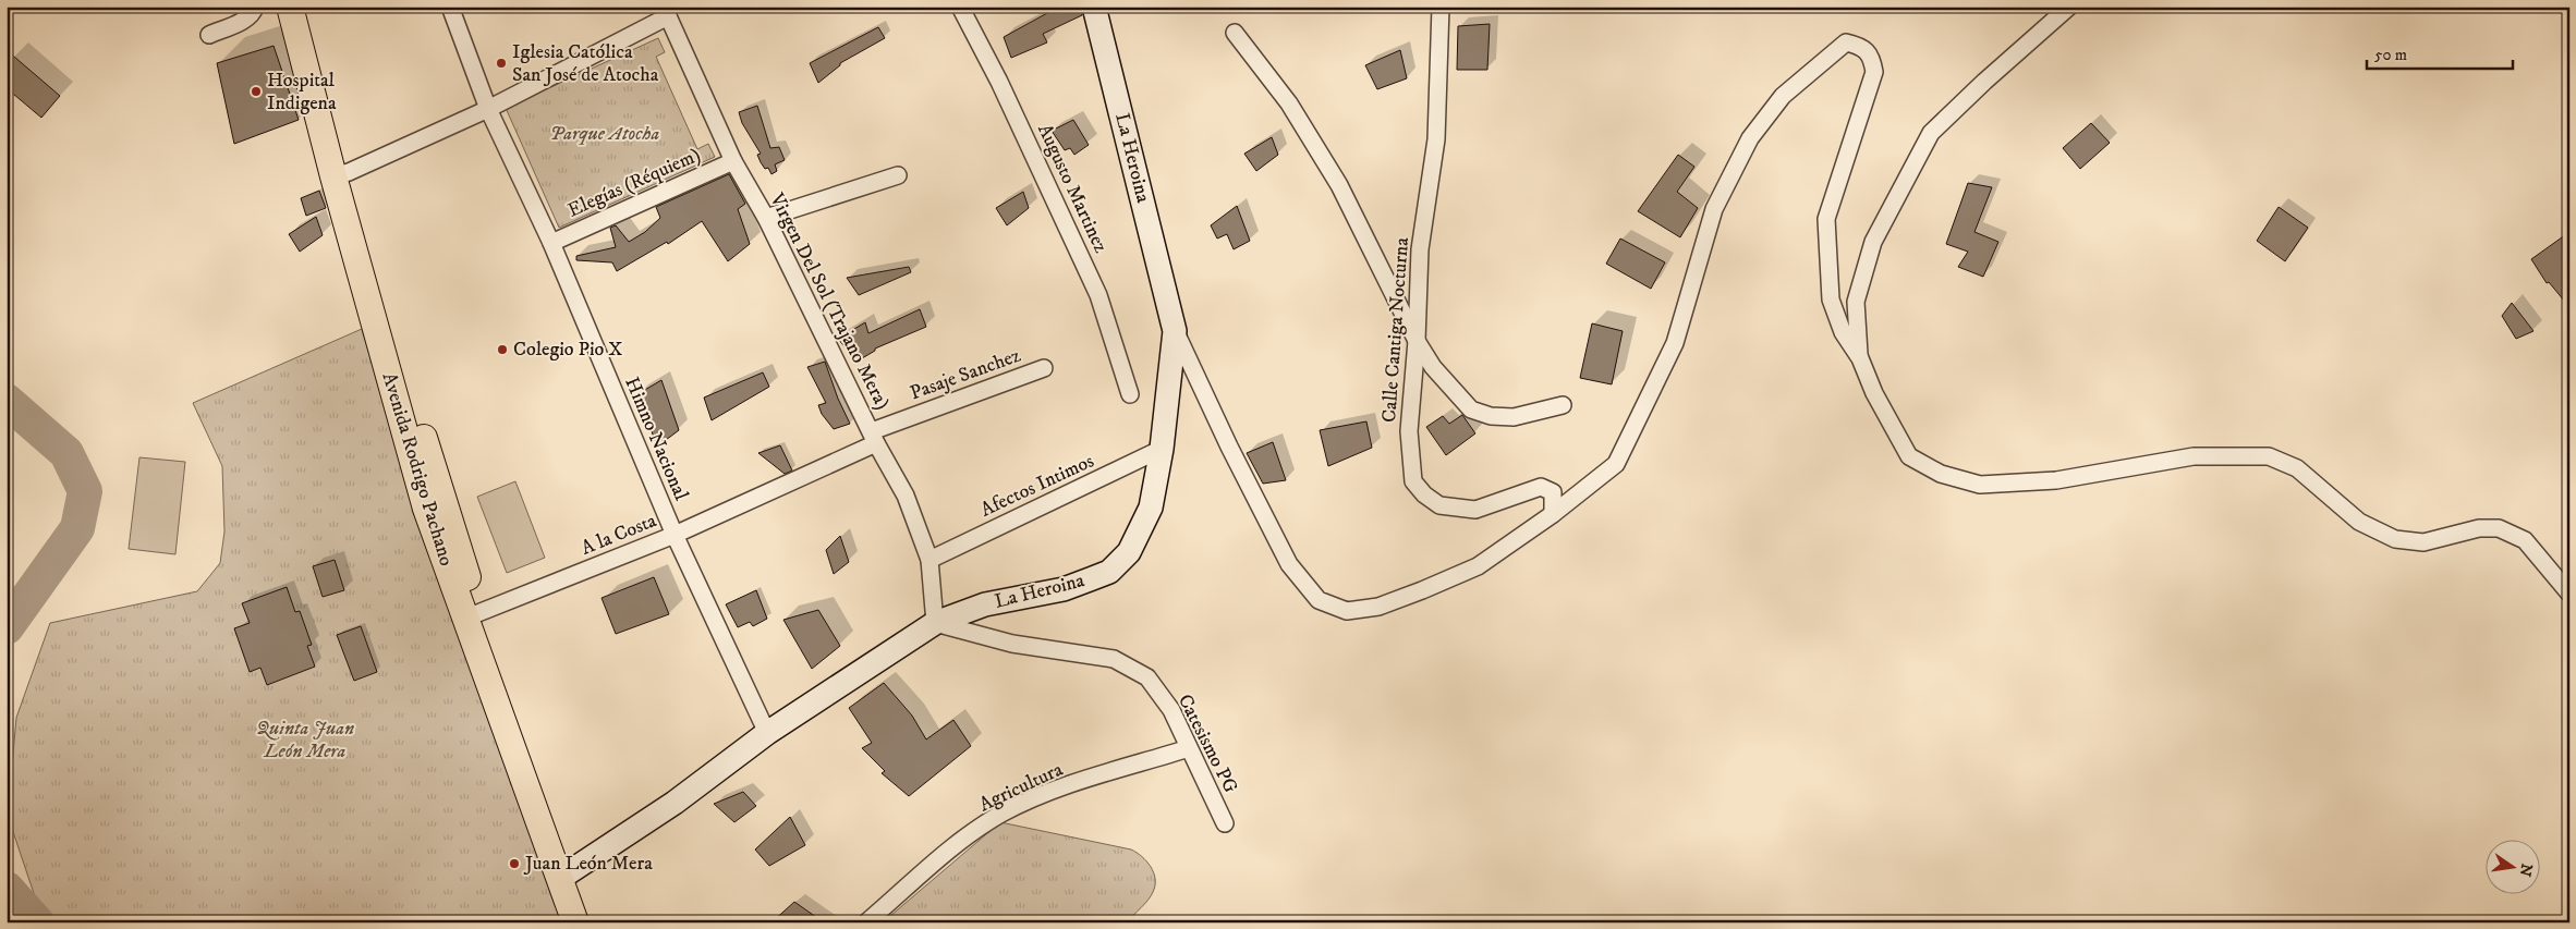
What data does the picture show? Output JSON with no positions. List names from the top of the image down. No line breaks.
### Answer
{"streets":{"main road":["Avenida Rodrigo Pachano"],"street":["La Heroina","Elegías (Réquiem)","Augusto Martinez","Virgen Del Sol (Trajano Mera)","Calle Cantiga Nocturna","Pasaje Sanchez","Himno Nacional","Afectos Intimos","A la Costa","Catesismo PG","Agricultura"]},"crossings":[["La Heroina","Virgen Del Sol (Trajano Mera)"],["La Heroina","Himno Nacional"],["La Heroina","Avenida Rodrigo Pachano"],["La Heroina","Afectos Intimos"],["La Heroina","Catesismo PG"],["Elegías (Réquiem)","Virgen Del Sol (Trajano Mera)"],["Elegías (Réquiem)","Himno Nacional"],["Virgen Del Sol (Trajano Mera)","Pasaje Sanchez"],["Virgen Del Sol (Trajano Mera)","Afectos Intimos"],["Virgen Del Sol (Trajano Mera)","A la Costa"],["Virgen Del Sol (Trajano Mera)","Catesismo PG"],["Pasaje Sanchez","A la Costa"],["Himno Nacional","A la Costa"],["Avenida Rodrigo Pachano","A la Costa"],["Catesismo PG","Agricultura"]],"parks":["Parque Atocha","Quinta Juan León Mera"],"places":["Iglesia Católica San José de Atocha","Hospital Indigena","Colegio Pio X","Juan León Mera"],"scale_bar":"50 m","north":"right"}
